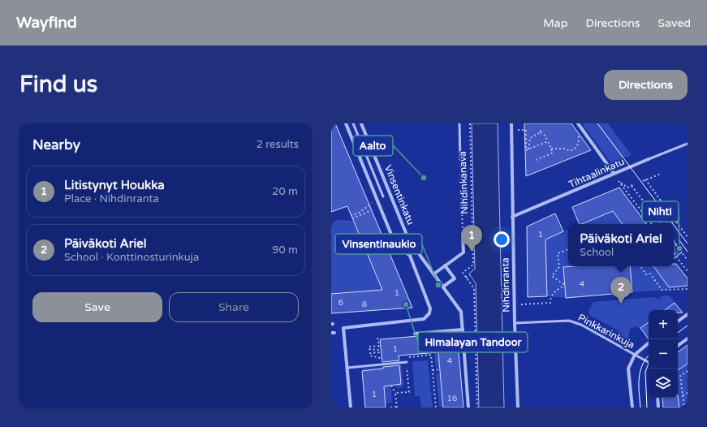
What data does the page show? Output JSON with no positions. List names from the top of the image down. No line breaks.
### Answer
{"streets":{"street":["Tihtaalinkatu","Vinsentinkatu","Nihdinranta"],"lane":["Pinkkarinkuja"],"path":["Nihdinkanava"]},"crossings":[["Tihtaalinkatu","Nihdinranta"],["Nihdinranta","Pinkkarinkuja"]],"places":["Aalto","Nihti","Vinsentinaukio","Himalayan Tandoor"],"house_numbers":["1","4","1","6","8","1","4","1","16"],"page":{"header":"Wayfind","nav":["Map","Directions","Saved"],"buttons":["Directions",["Save","Share"]],"title":"Find us","heading":["Nearby","2 results"],"list":[{"mark":"1","name":"Litistynyt Houkka","note":"Place · Nihdinranta","value":"20 m"},{"mark":"2","name":"Päiväkoti Ariel","note":"School · Konttinosturinkuja","value":"90 m"}],"popup":["Päiväkoti Ariel","School"],"pins":["1","2"],"map_buttons":["+","−"]}}
